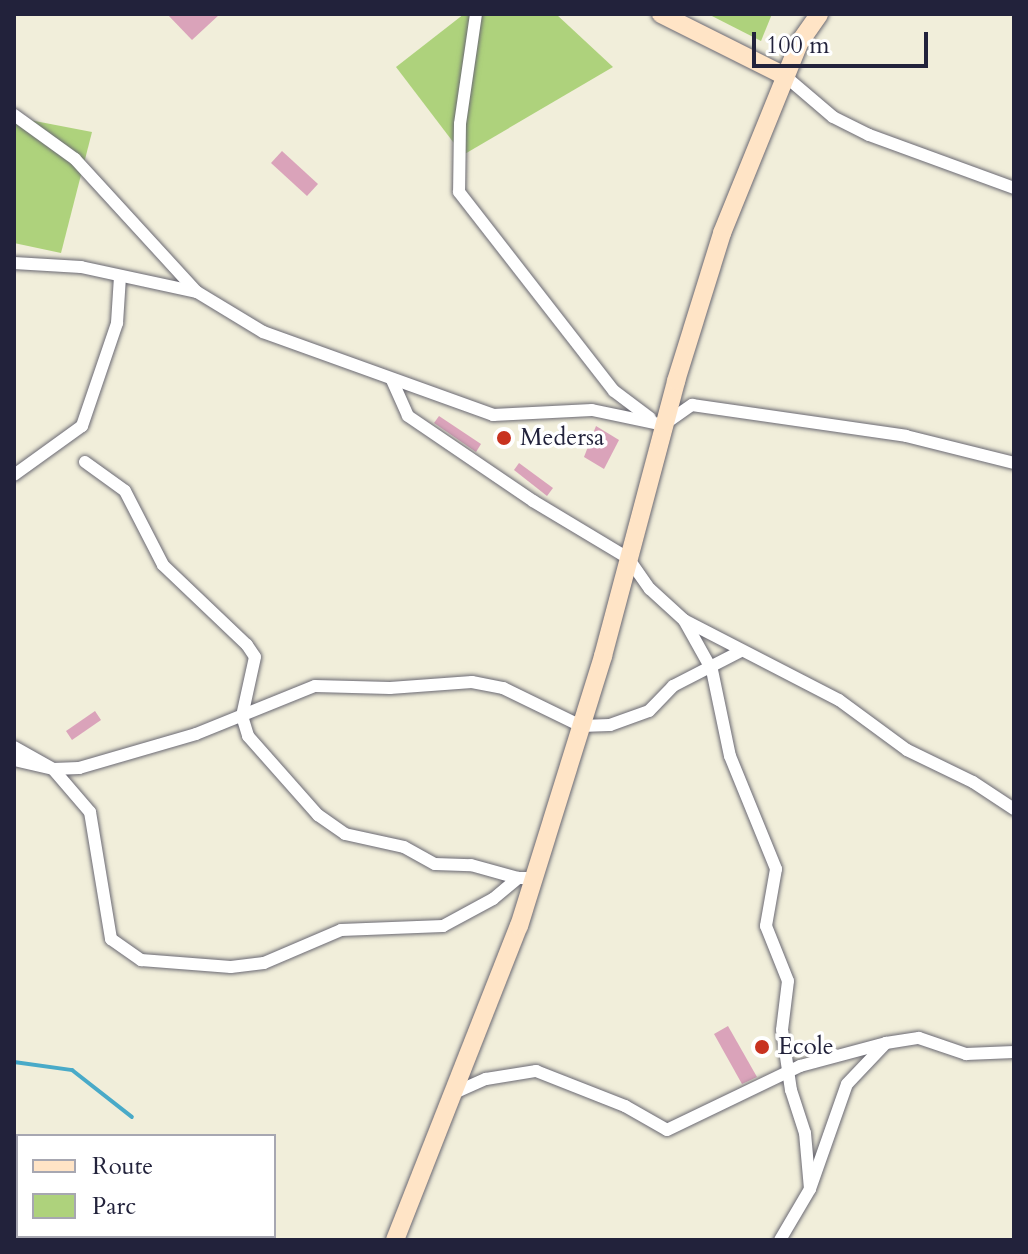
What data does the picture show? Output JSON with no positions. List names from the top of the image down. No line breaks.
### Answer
{"places":["Medersa","Ecole"],"legend":["Route","Parc"],"scale_bar":"100 m"}
